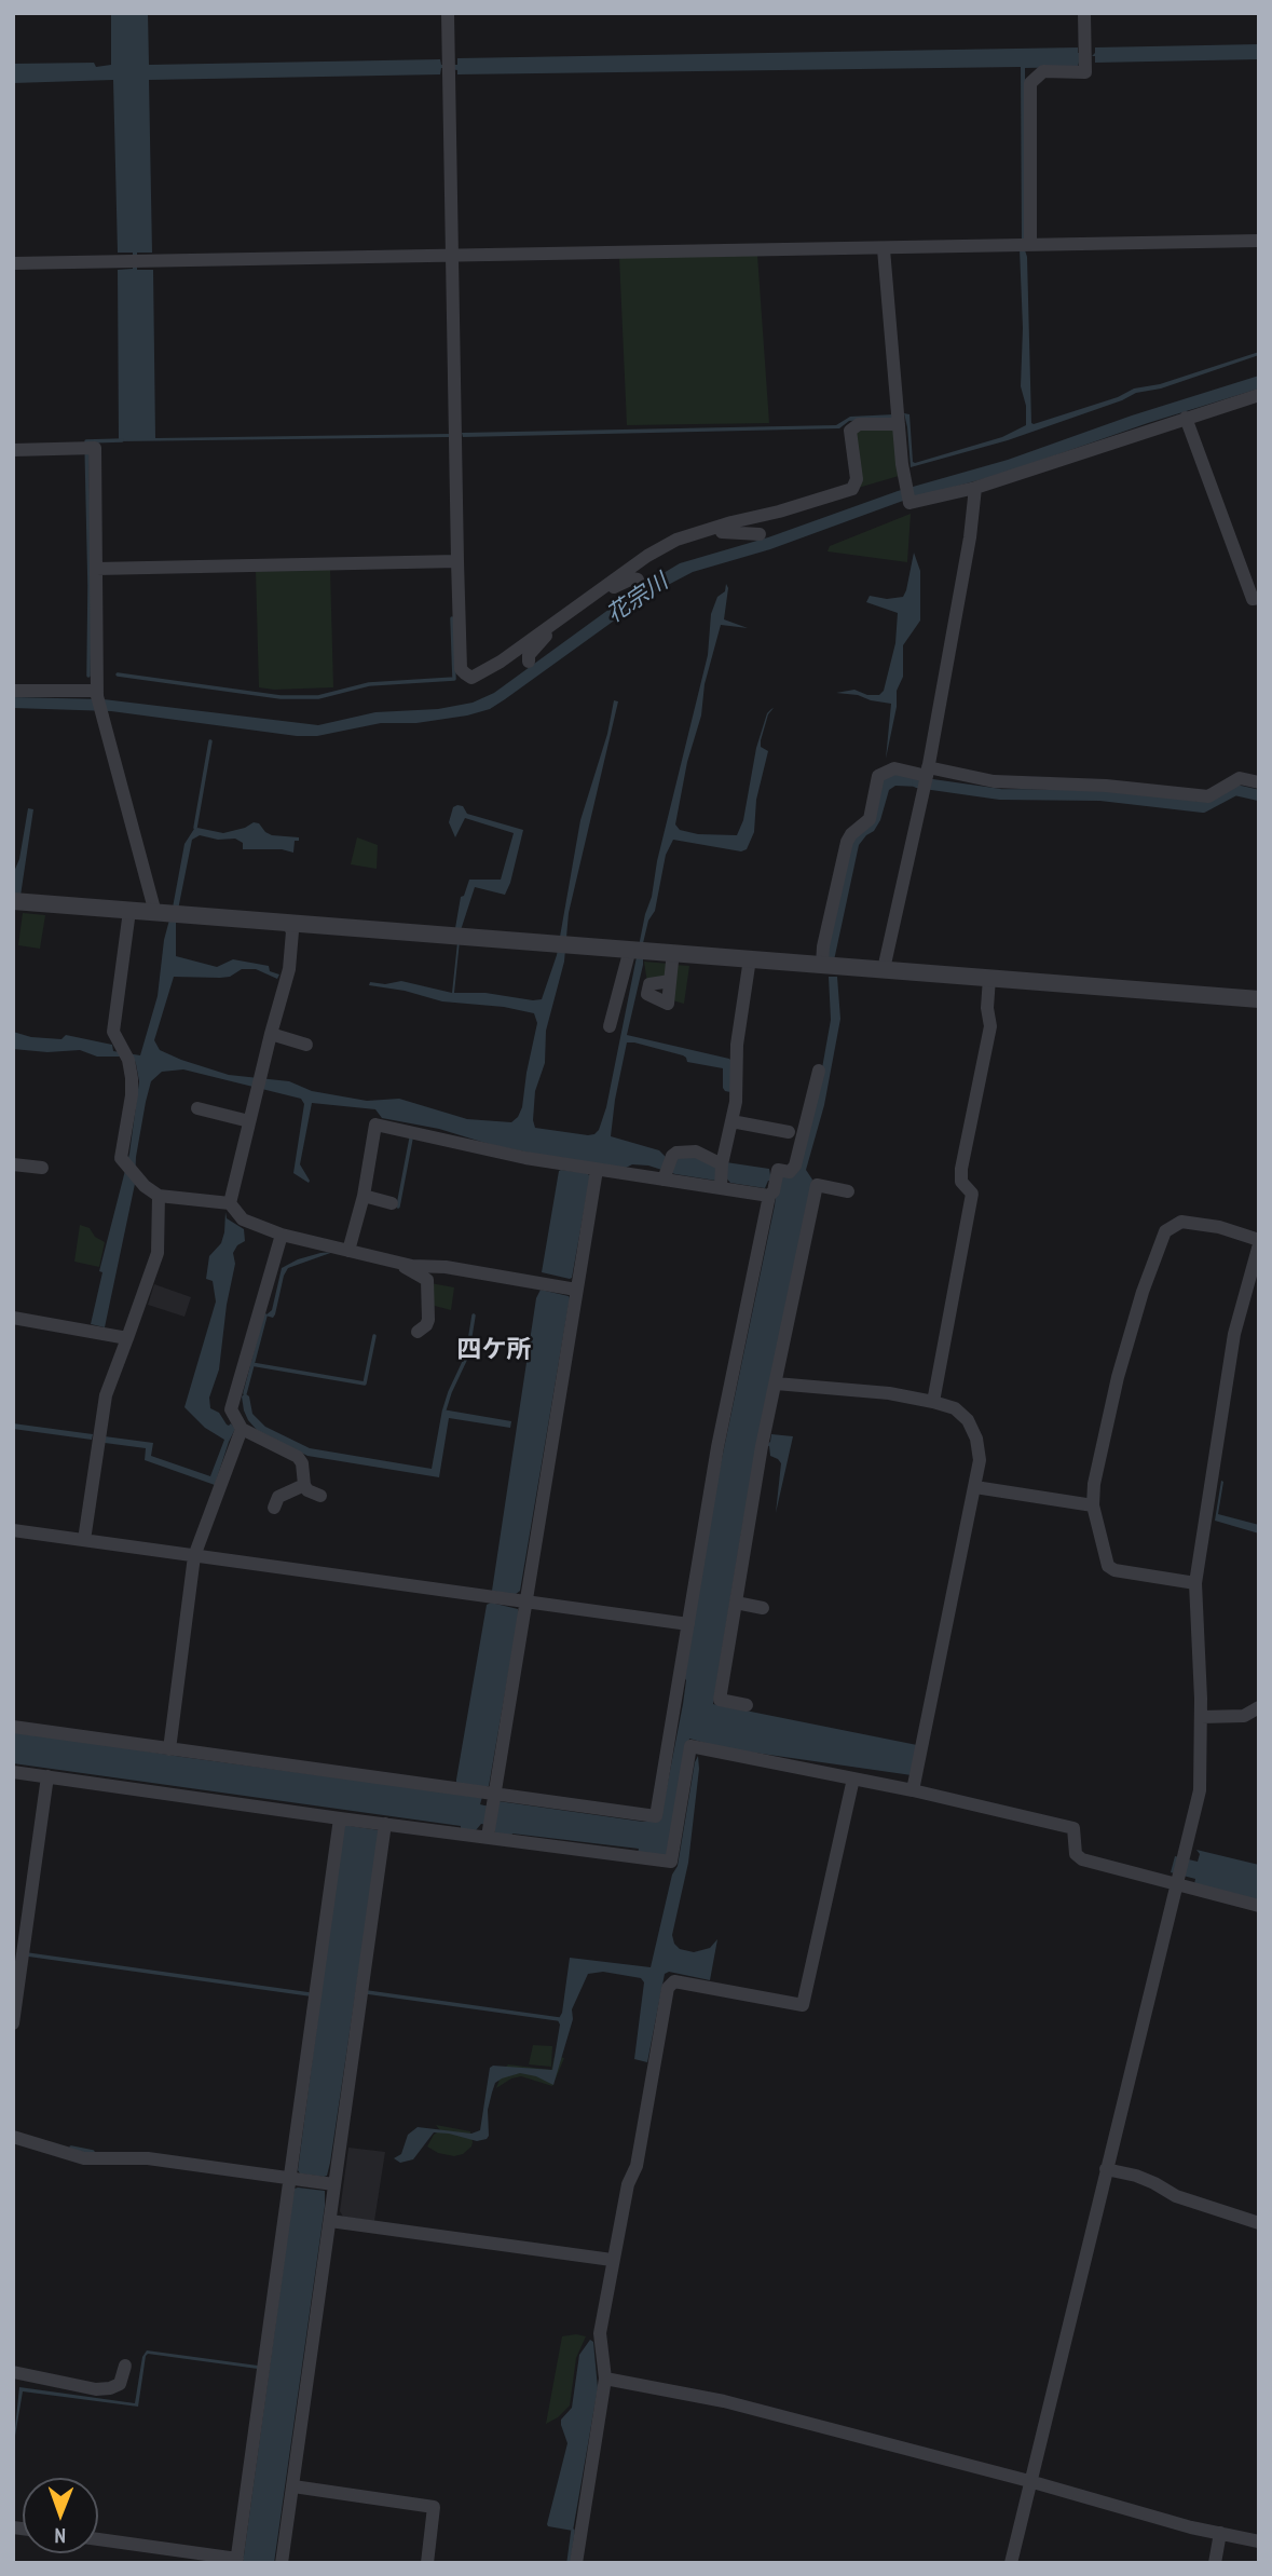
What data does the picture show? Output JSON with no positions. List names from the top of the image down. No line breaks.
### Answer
{"districts":["四ケ所"],"water":["花宗川"],"north":"bottom"}
